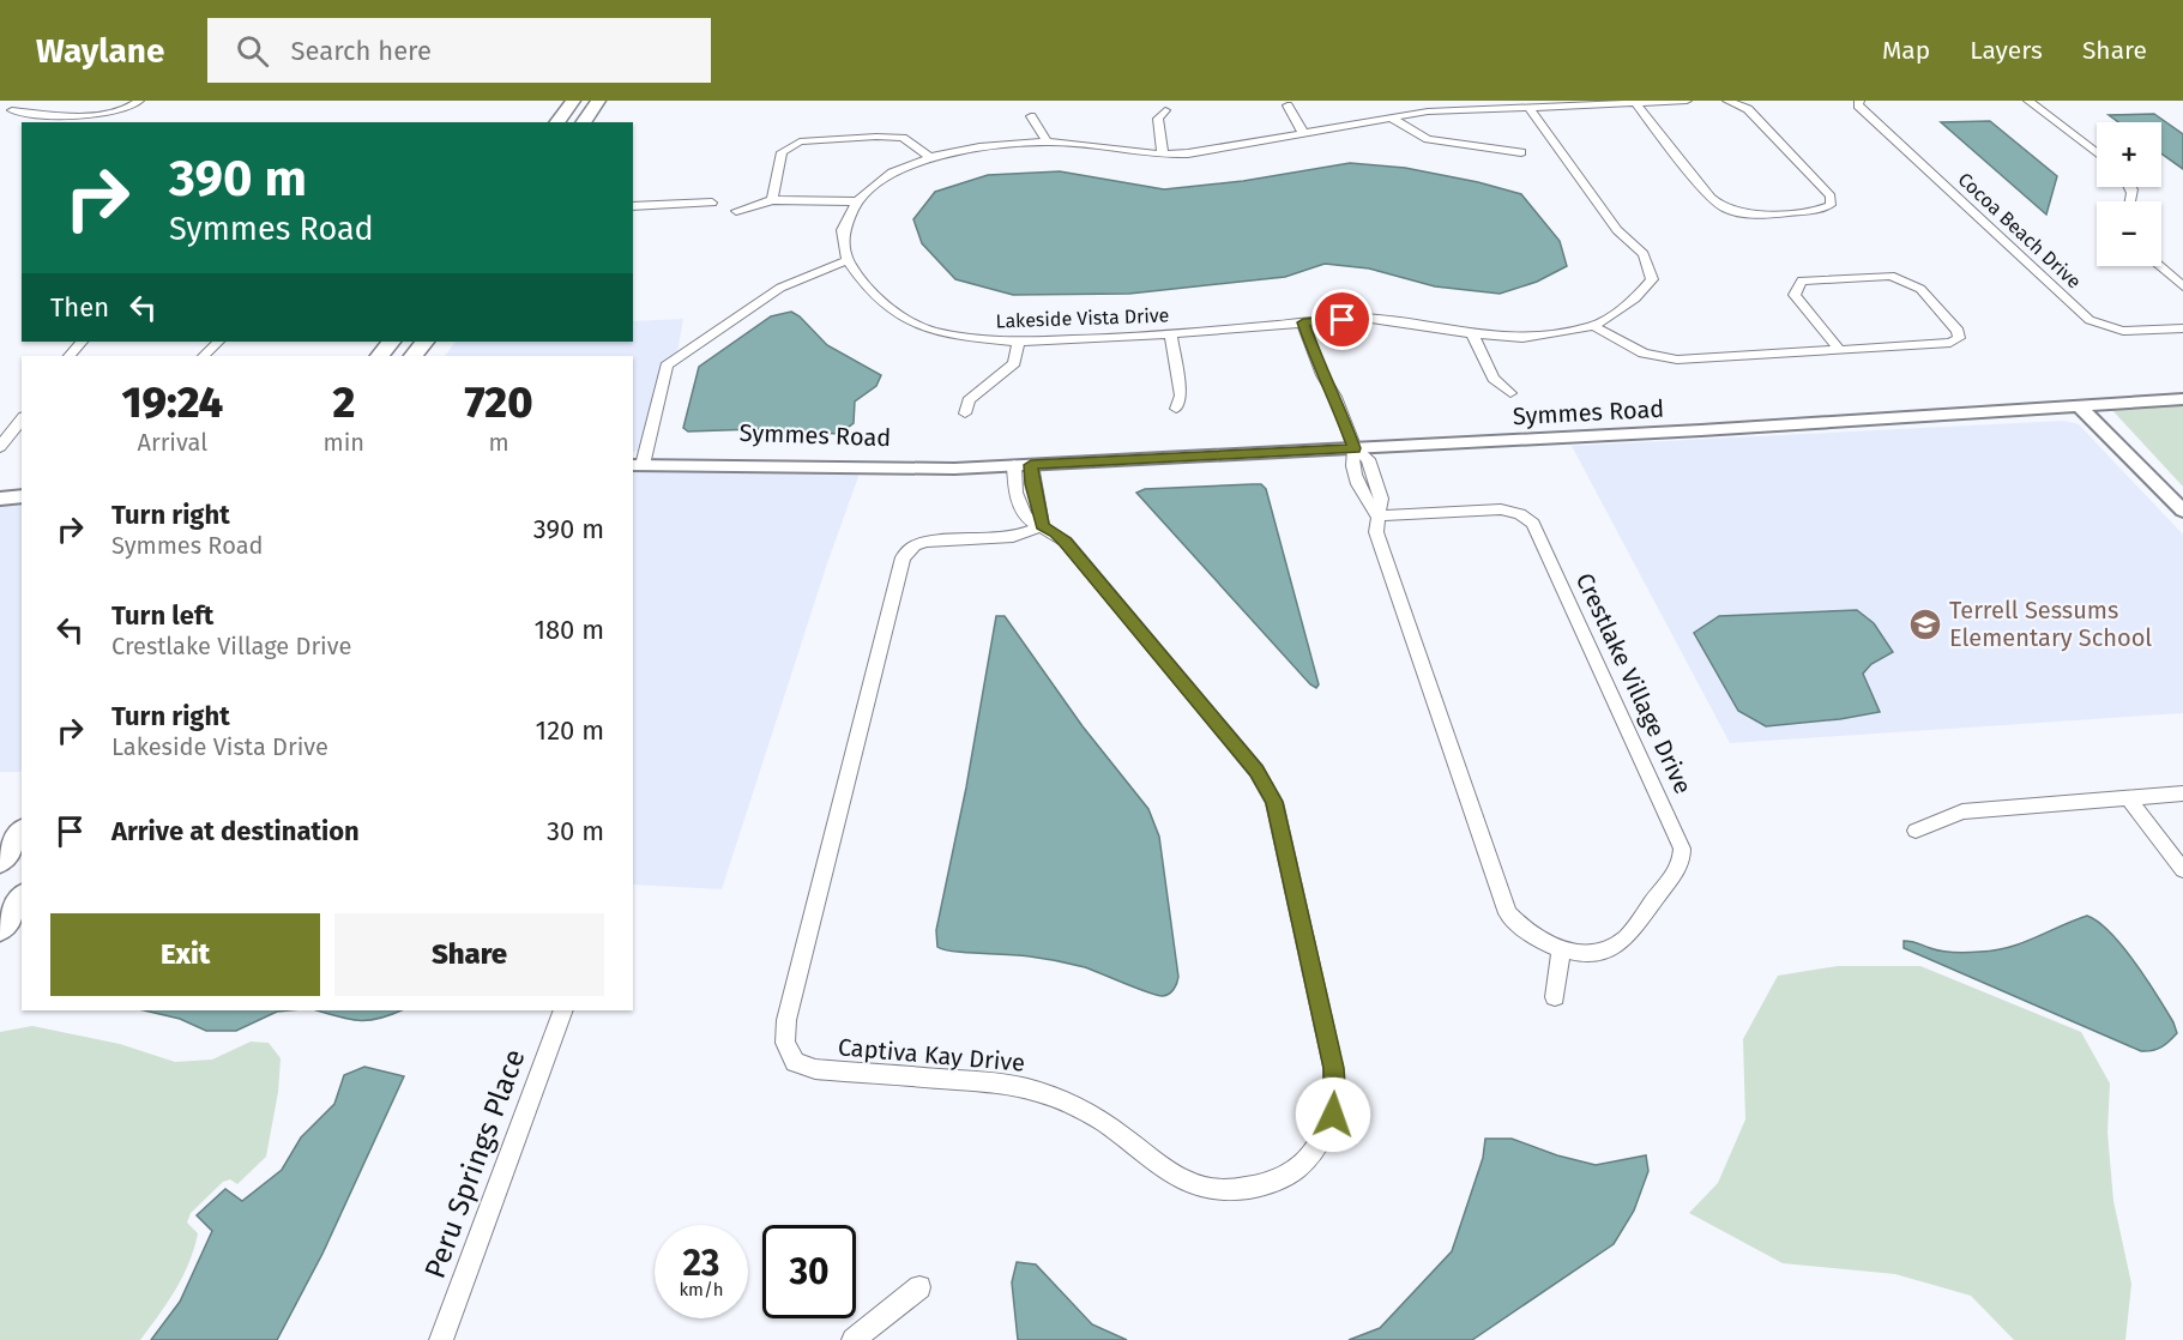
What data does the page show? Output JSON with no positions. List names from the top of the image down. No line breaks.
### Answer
{"streets":{"street":["Cocoa Beach Drive","Lakeside Vista Drive","Symmes Road","Crestlake Village Drive","Captiva Kay Drive","Peru Springs Place"]},"crossings":[["Lakeside Vista Drive","Crestlake Village Drive"],["Symmes Road","Crestlake Village Drive"],["Symmes Road","Captiva Kay Drive"]],"places":{"school or university":["Terrell Sessums Elementary School"]},"page":{"header":"Waylane","search":"Search here","nav":["Map","Layers","Share"],"map_buttons":["+","−"],"turn":["390 m","Symmes Road"],"then":"Then","eta":["19:24","Arrival","2","min","720","m"],"list":[{"name":"Turn right","note":"Symmes Road","value":"390 m"},{"name":"Turn left","note":"Crestlake Village Drive","value":"180 m"},{"name":"Turn right","note":"Lakeside Vista Drive","value":"120 m"},{"name":"Arrive at destination","value":"30 m"}],"buttons":["Exit","Share"],"speed":"23 km/h","limit":"30"}}
